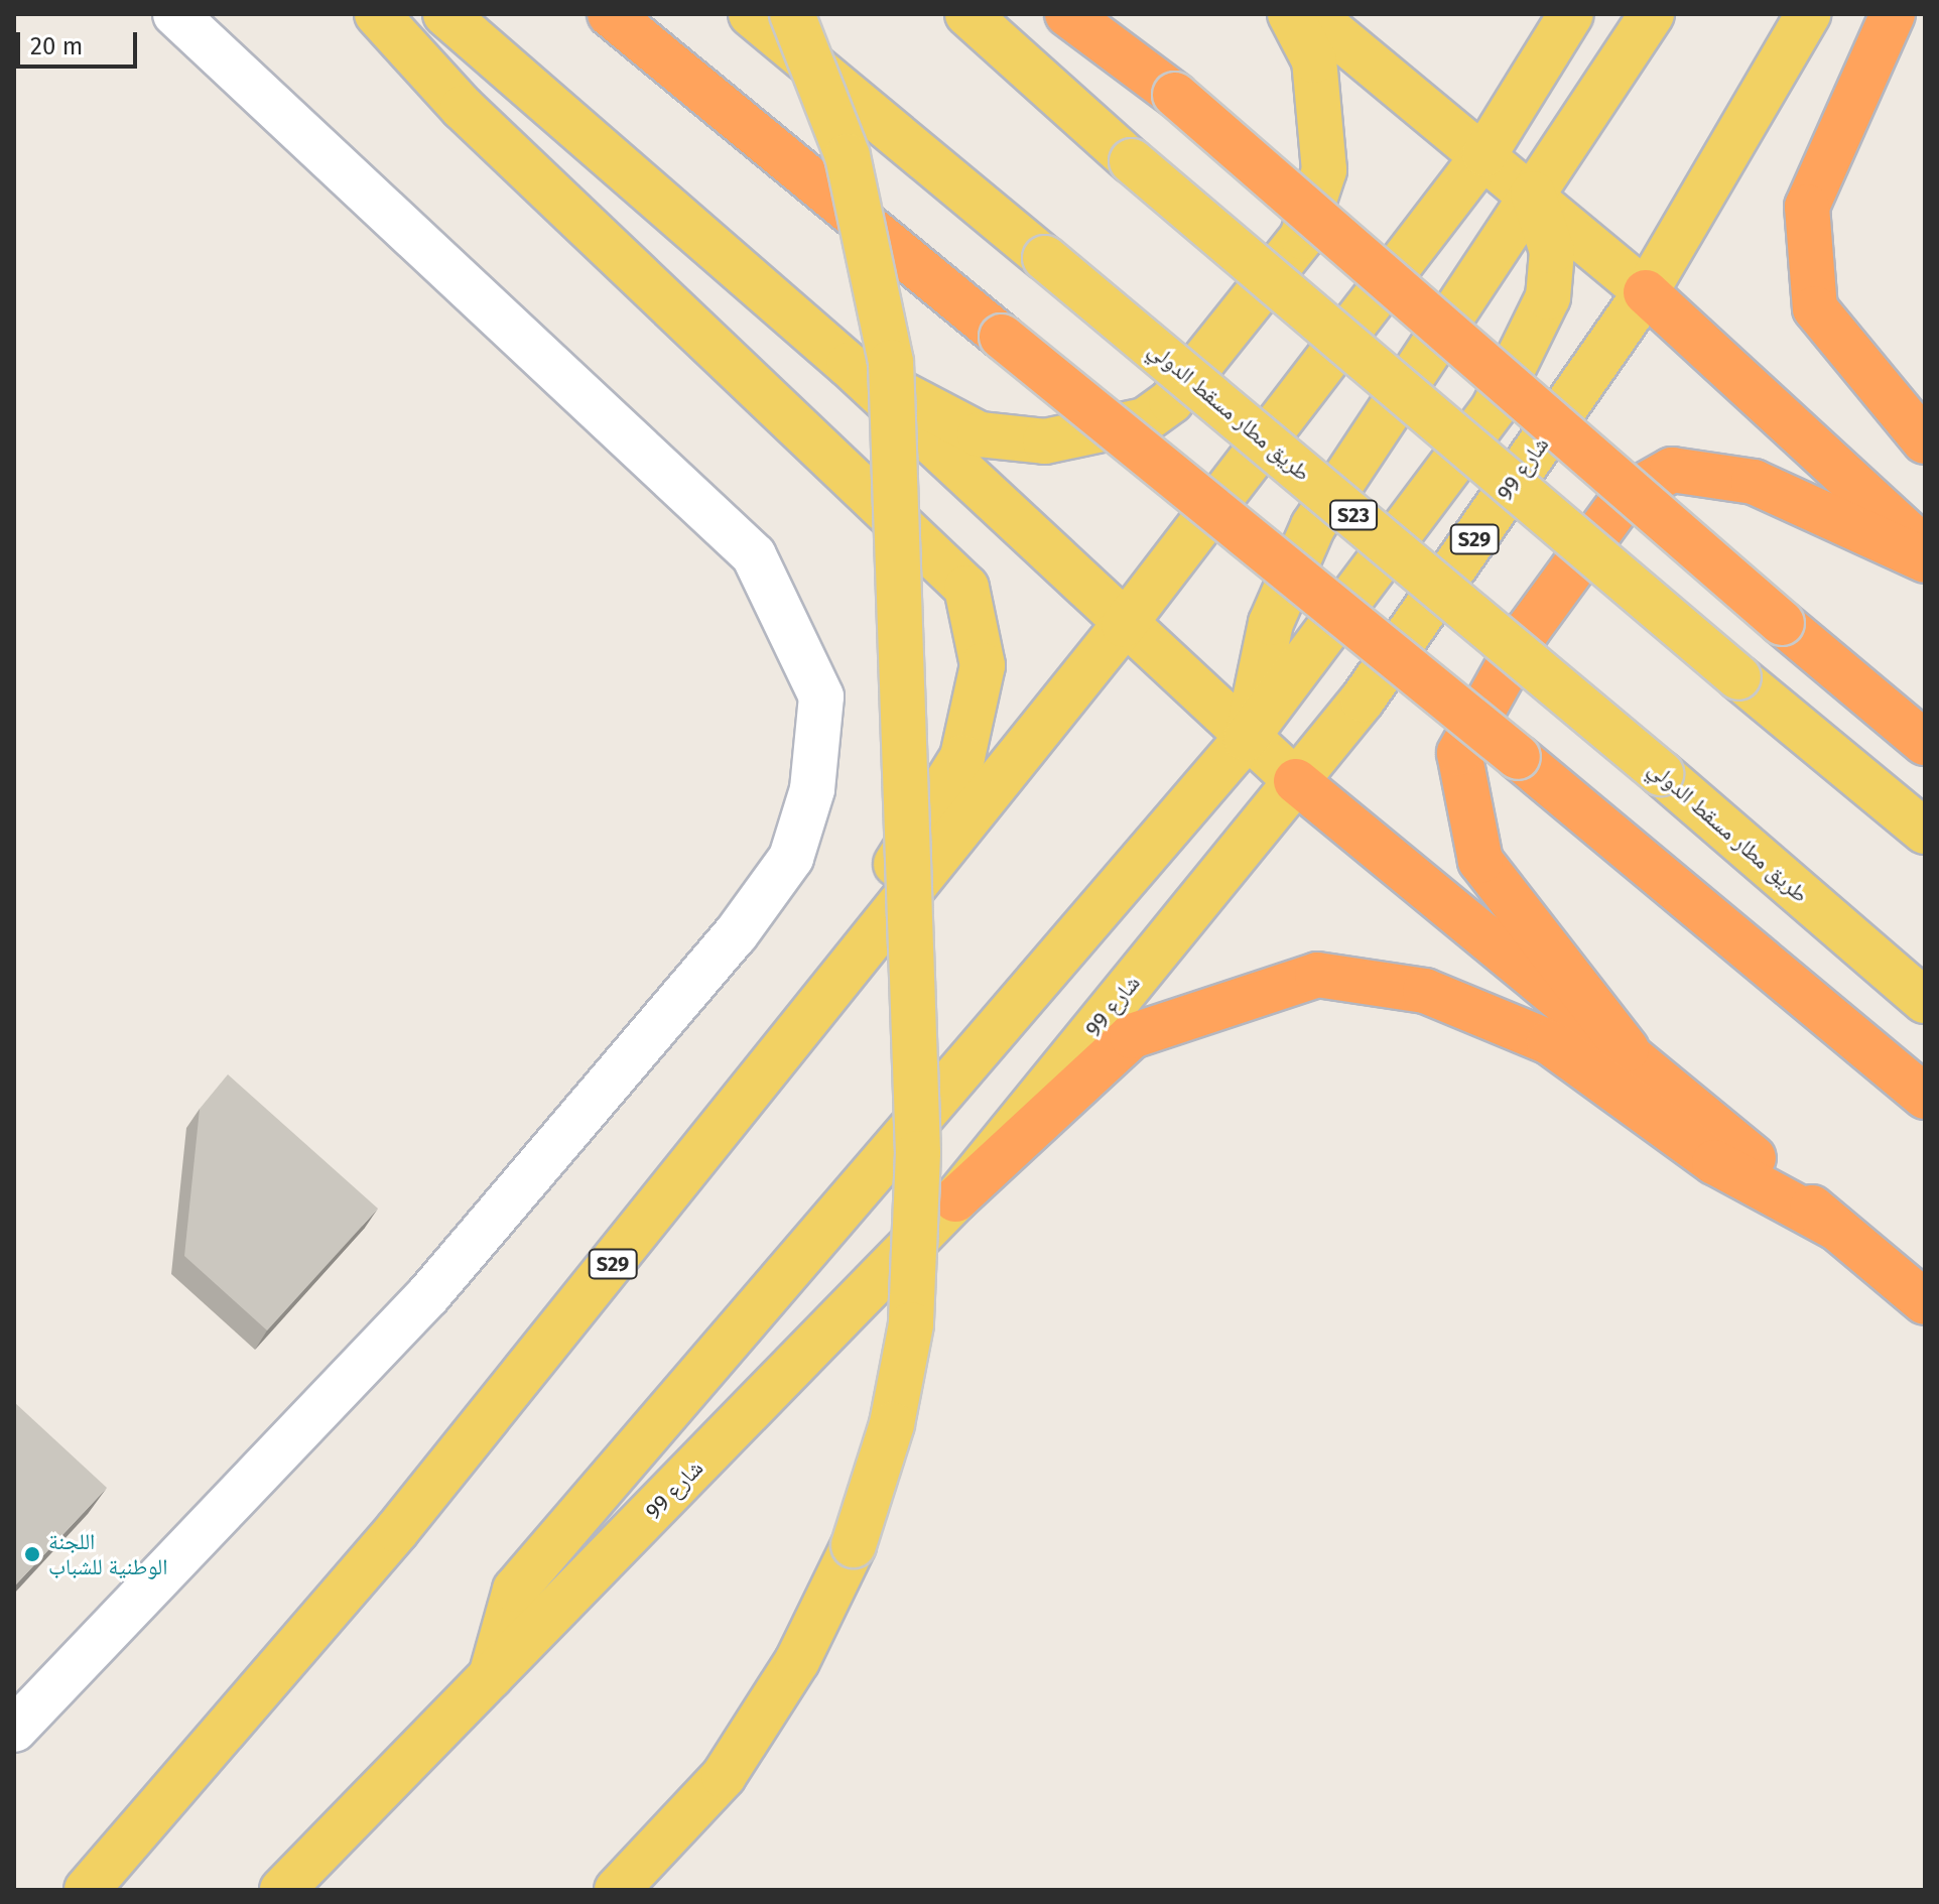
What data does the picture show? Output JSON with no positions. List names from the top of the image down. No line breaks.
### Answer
{"streets":{"main road":["طريق مطار مسقط الدولي","99 شارع","S23","S29"]},"places":["اللجنة الوطنية للشباب"],"scale_bar":"20 m"}
